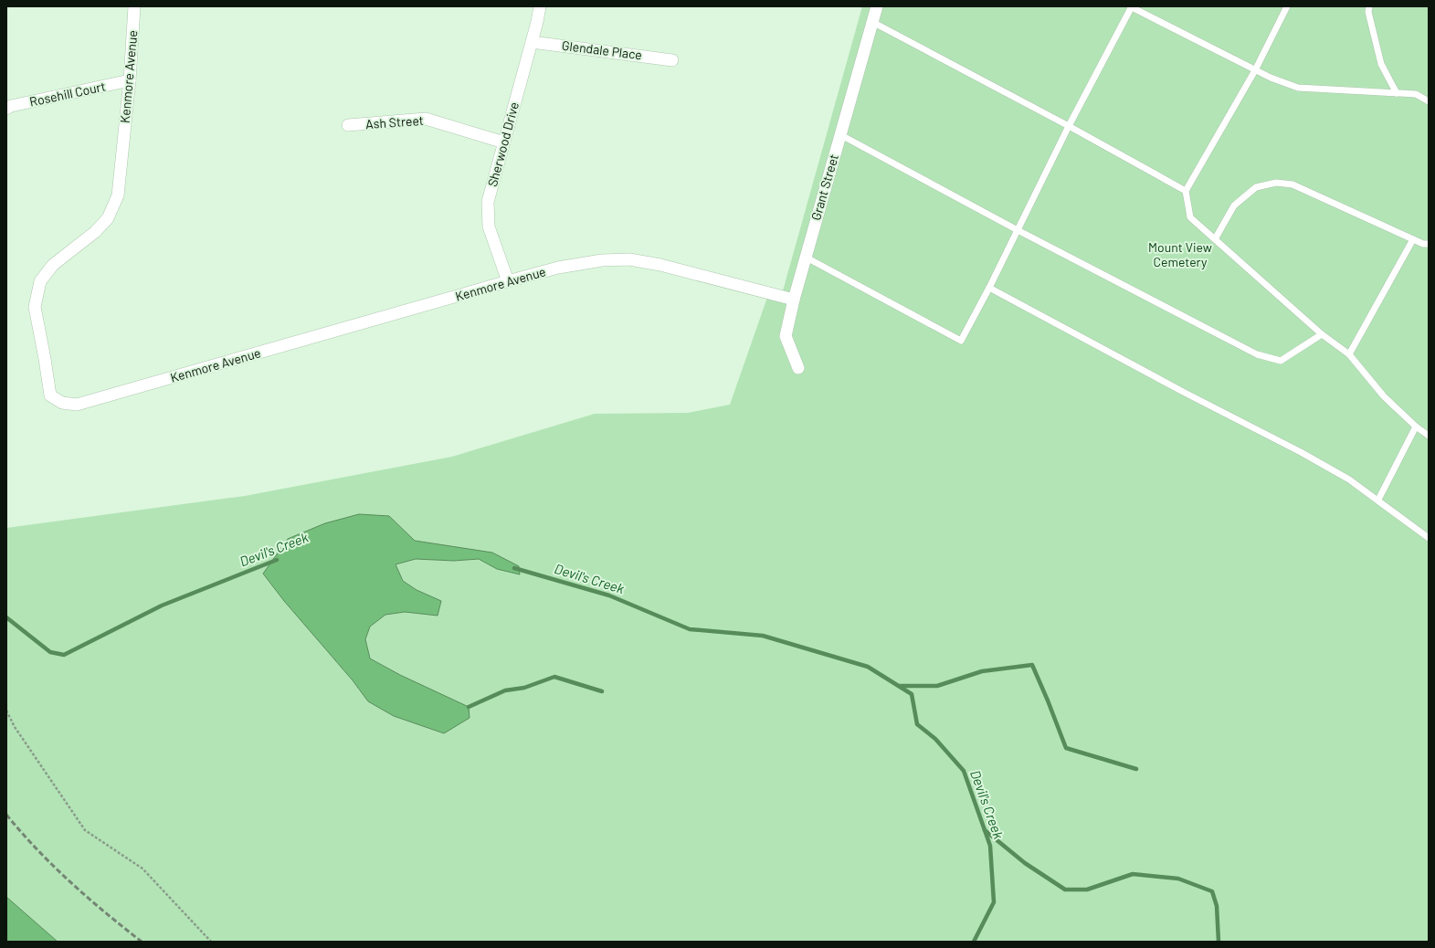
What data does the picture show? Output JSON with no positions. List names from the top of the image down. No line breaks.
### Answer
{"streets":{"street":["Glendale Place","Kenmore Avenue","Rosehill Court","Ash Street","Sherwood Drive","Grant Street"]},"crossings":[["Glendale Place","Sherwood Drive"],["Kenmore Avenue","Rosehill Court"],["Kenmore Avenue","Sherwood Drive"],["Kenmore Avenue","Grant Street"],["Ash Street","Sherwood Drive"]],"water":["Devil's Creek"],"parks":["Mount View Cemetery"]}
